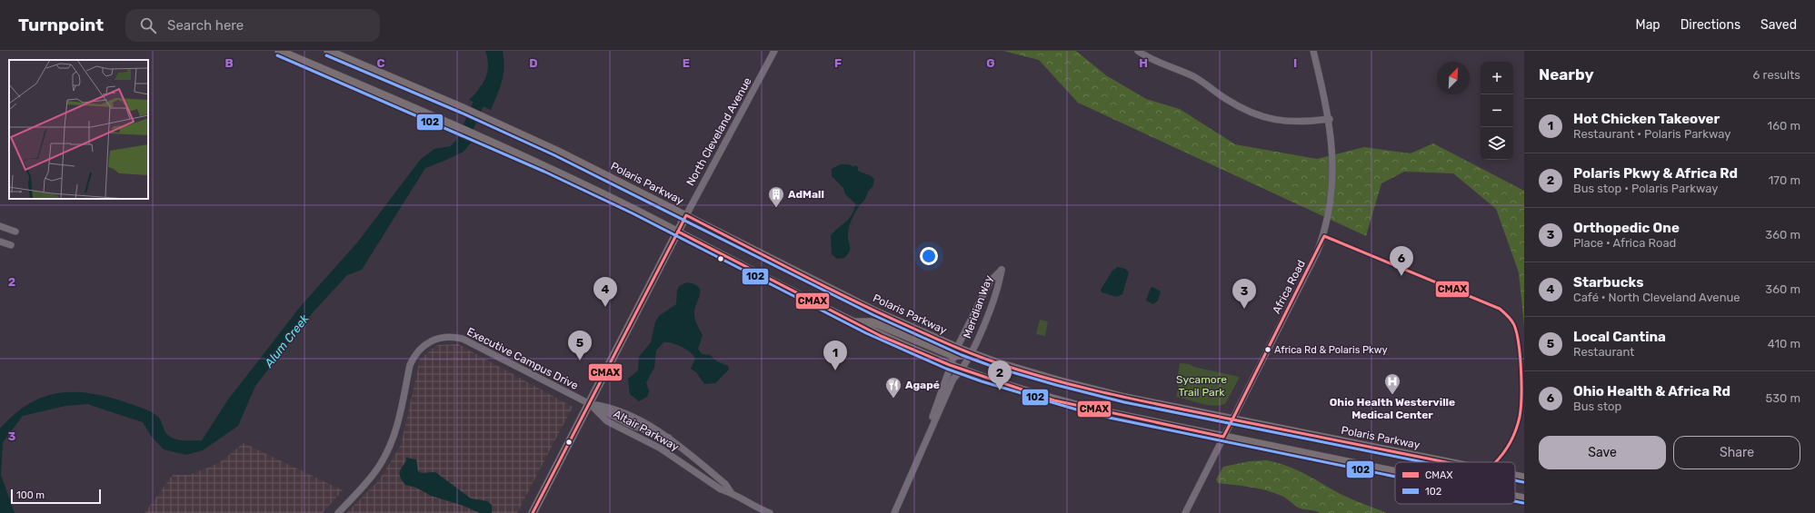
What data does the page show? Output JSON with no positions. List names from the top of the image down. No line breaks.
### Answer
{"streets":{"main road":["North Cleveland Avenue","Polaris Parkway"],"street":["Africa Road","Meridian Way","Executive Campus Drive","Altair Parkway"]},"crossings":[["North Cleveland Avenue","Polaris Parkway"],["North Cleveland Avenue","Executive Campus Drive"],["North Cleveland Avenue","Altair Parkway"],["Polaris Parkway","Africa Road"],["Polaris Parkway","Meridian Way"],["Executive Campus Drive","Altair Parkway"]],"water":["Alum Creek"],"parks":["Sycamore Trail Park"],"places":{"building":["AdMall"],"other":["Africa Rd & Polaris Pkwy"],"hospital":["Ohio Health Westerville Medical Center"],"restaurant":["Agapé"]},"lines":["transit line 102","transit line CMAX"],"legend":["CMAX","102"],"scale_bar":"100 m","north":"top right","page":{"header":"Turnpoint","search":"Search here","nav":["Map","Directions","Saved"],"heading":["Nearby","6 results"],"map_buttons":["+","−"],"list":[{"mark":"1","name":"Hot Chicken Takeover","note":"Restaurant · Polaris Parkway","value":"160 m"},{"mark":"2","name":"Polaris Pkwy & Africa Rd","note":"Bus stop · Polaris Parkway","value":"170 m"},{"mark":"3","name":"Orthopedic One","note":"Place · Africa Road","value":"360 m"},{"mark":"4","name":"Starbucks","note":"Café · North Cleveland Avenue","value":"360 m"},{"mark":"5","name":"Local Cantina","note":"Restaurant","value":"410 m"},{"mark":"6","name":"Ohio Health & Africa Rd","note":"Bus stop","value":"530 m"}],"pins":["6","4","3","5","1","2"],"buttons":["Save","Share"],"scale":"100 m"},"grid":{"columns":["B","C","D","E","F","G","H","I"],"rows":["2","3"]}}
